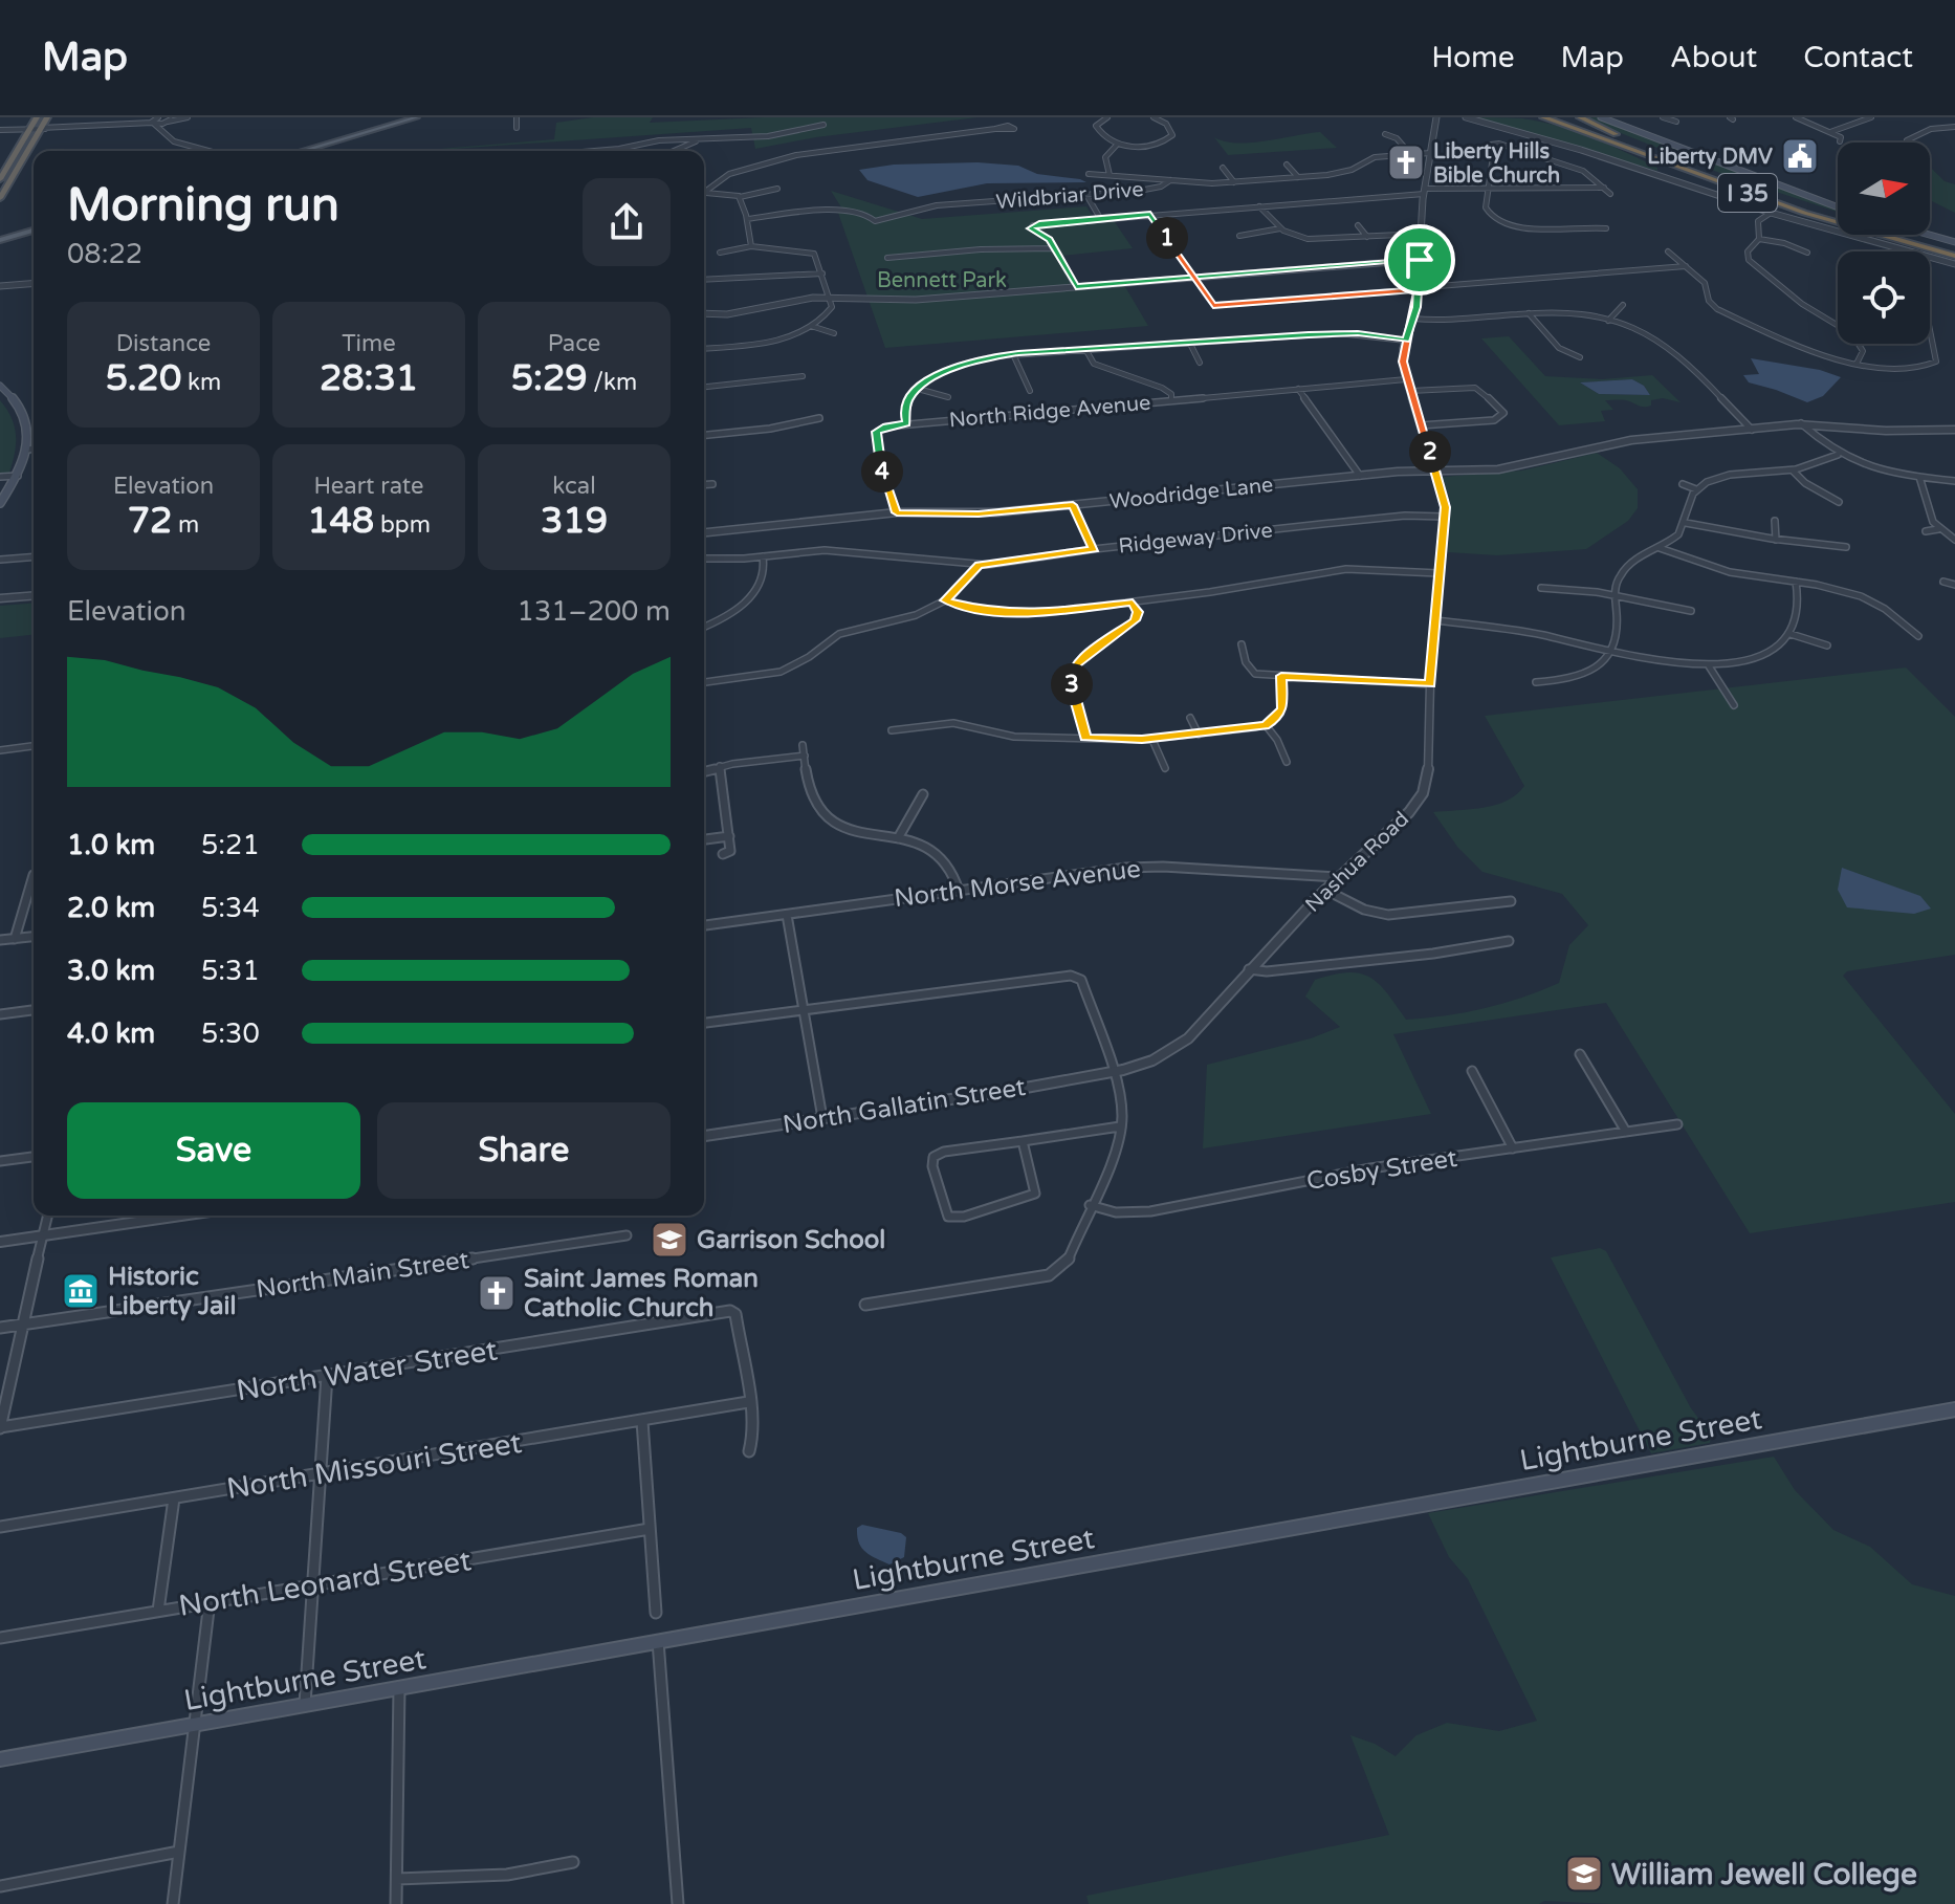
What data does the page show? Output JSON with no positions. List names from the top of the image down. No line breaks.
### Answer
{"streets":{"highway":["I 35"],"main road":["Lightburne Street"],"street":["Wildbriar Drive","North Ridge Avenue","Woodridge Lane","Ridgeway Drive","Nashua Road","North Morse Avenue","North Gallatin Street","Cosby Street","North Main Street","North Water Street","North Missouri Street","North Leonard Street"]},"crossings":[["Wildbriar Drive","Nashua Road"],["North Ridge Avenue","Woodridge Lane"],["North Ridge Avenue","Nashua Road"],["Woodridge Lane","Nashua Road"],["Ridgeway Drive","Nashua Road"],["Nashua Road","North Morse Avenue"],["Nashua Road","North Gallatin Street"],["North Water Street","North Missouri Street"]],"parks":["Bennett Park"],"places":{"public building":["Liberty DMV"],"church":["Liberty Hills Bible Church","Saint James Roman Catholic Church"],"school or university":["Garrison School","William Jewell College"],"museum":["Historic Liberty Jail"]},"north":"right","page":{"header":"Map","nav":["Home","Map","About","Contact"],"heading":["Morning run","08:22"],"pins":["1","2","4","3"],"stats":[["Distance","5.20 km"],["Time","28:31"],["Pace","5:29 /km"],["Elevation","72 m"],["Heart rate","148 bpm"],["kcal","319"]],"chart":["Elevation","131–200 m"],"list":[{"name":"1.0 km","note":"5:21"},{"name":"2.0 km","note":"5:34"},{"name":"3.0 km","note":"5:31"},{"name":"4.0 km","note":"5:30"}],"buttons":["Save","Share"]}}
